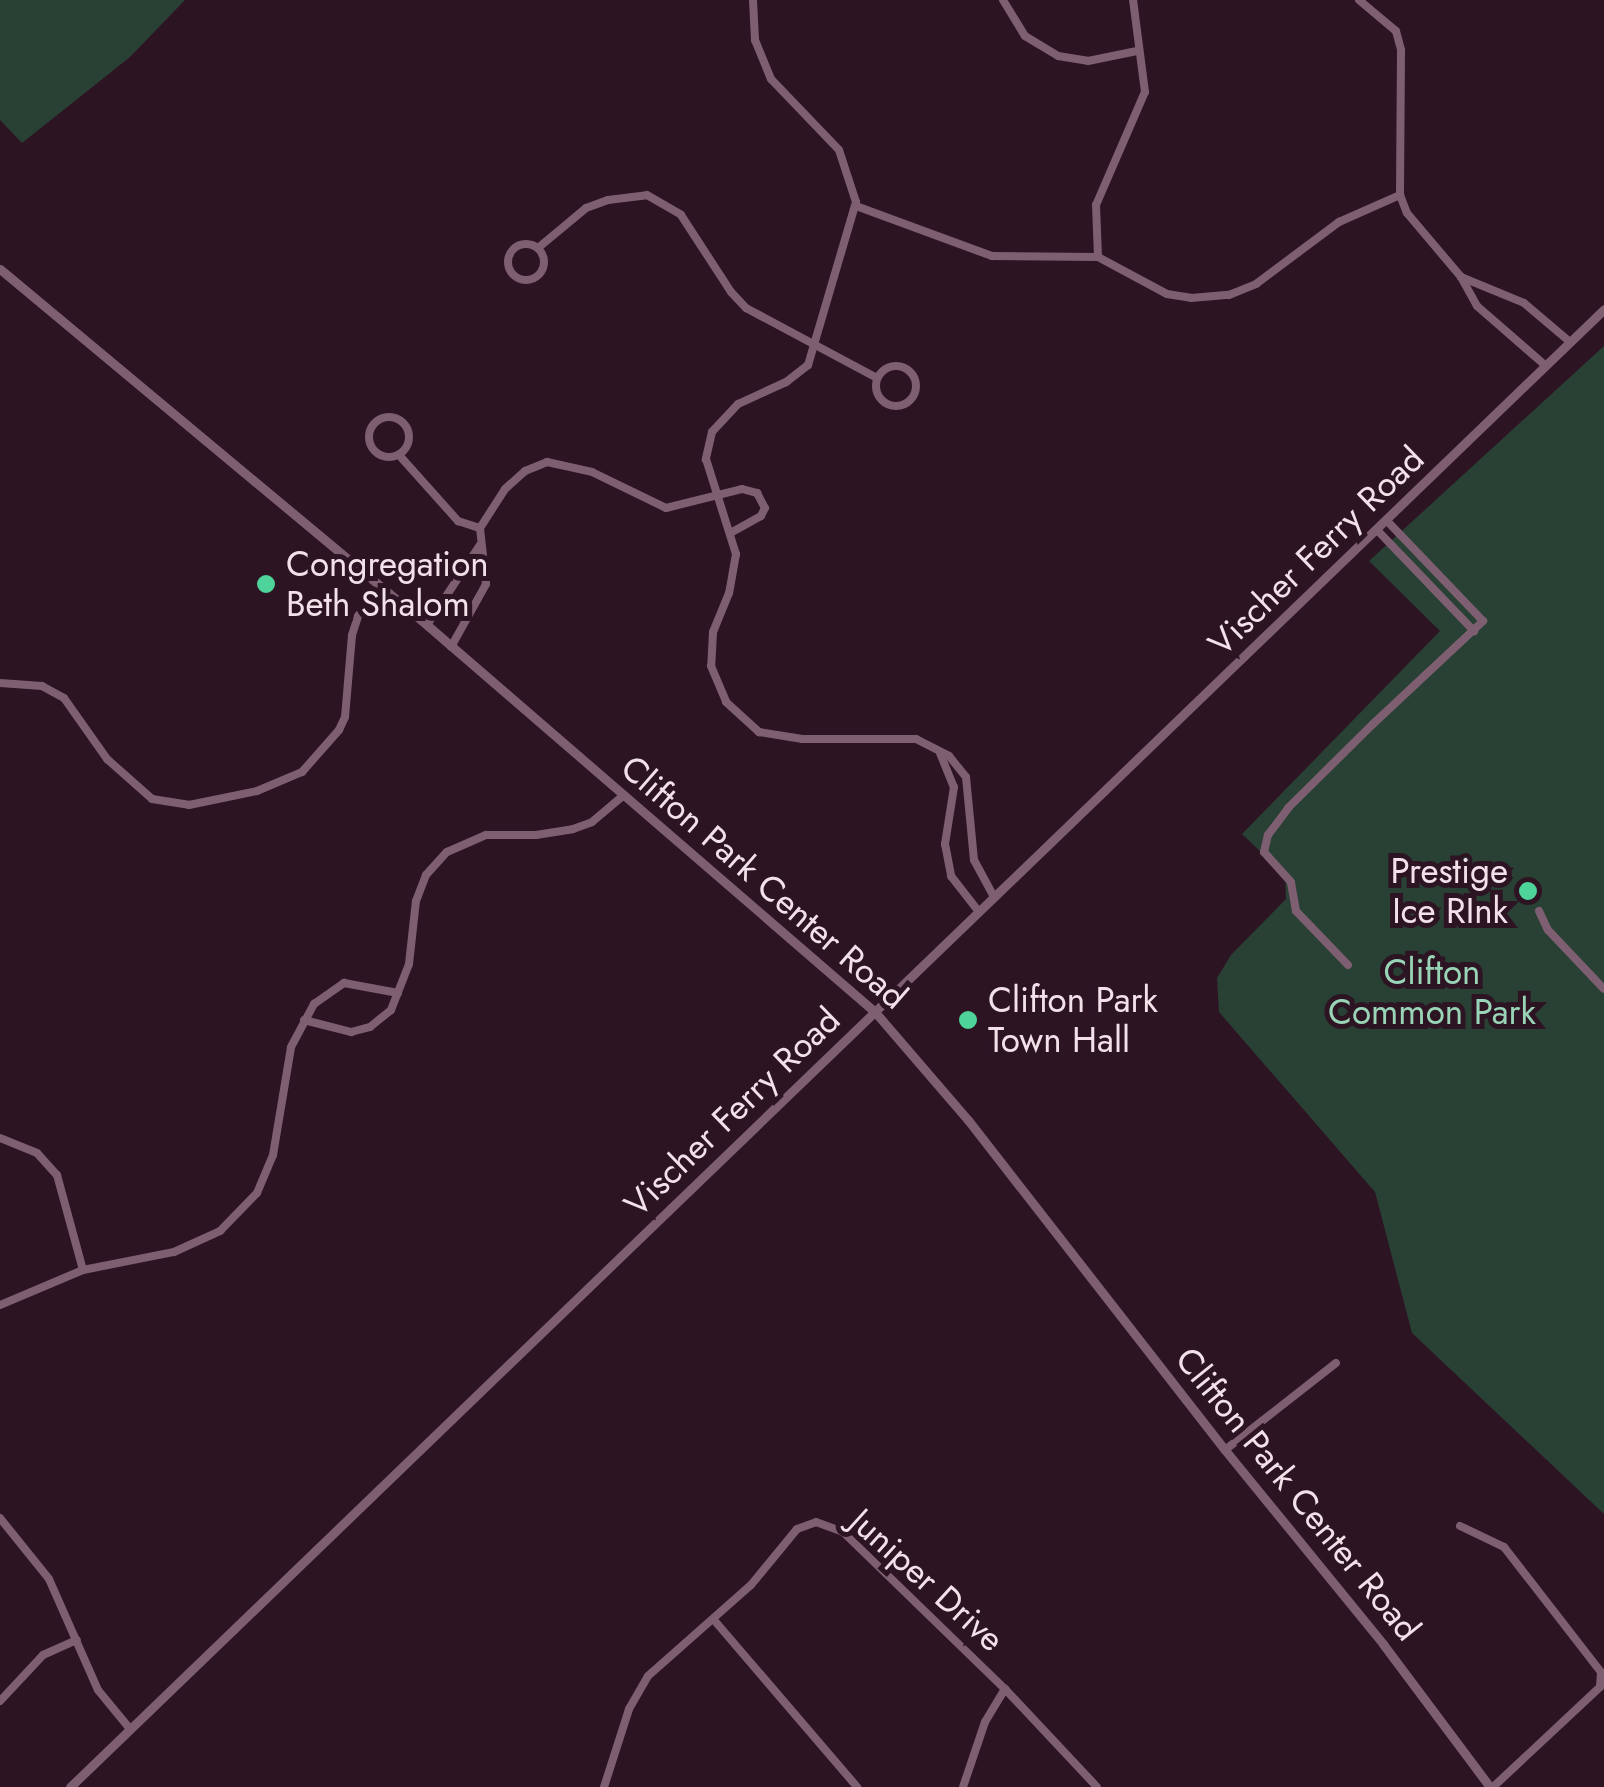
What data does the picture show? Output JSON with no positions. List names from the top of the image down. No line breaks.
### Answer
{"streets":{"street":["Vischer Ferry Road","Clifton Park Center Road","Juniper Drive"]},"crossings":[["Vischer Ferry Road","Clifton Park Center Road"]],"parks":["Clifton Common Park"],"places":["Congregation Beth Shalom","Prestige Ice RInk","Clifton Park Town Hall"]}
